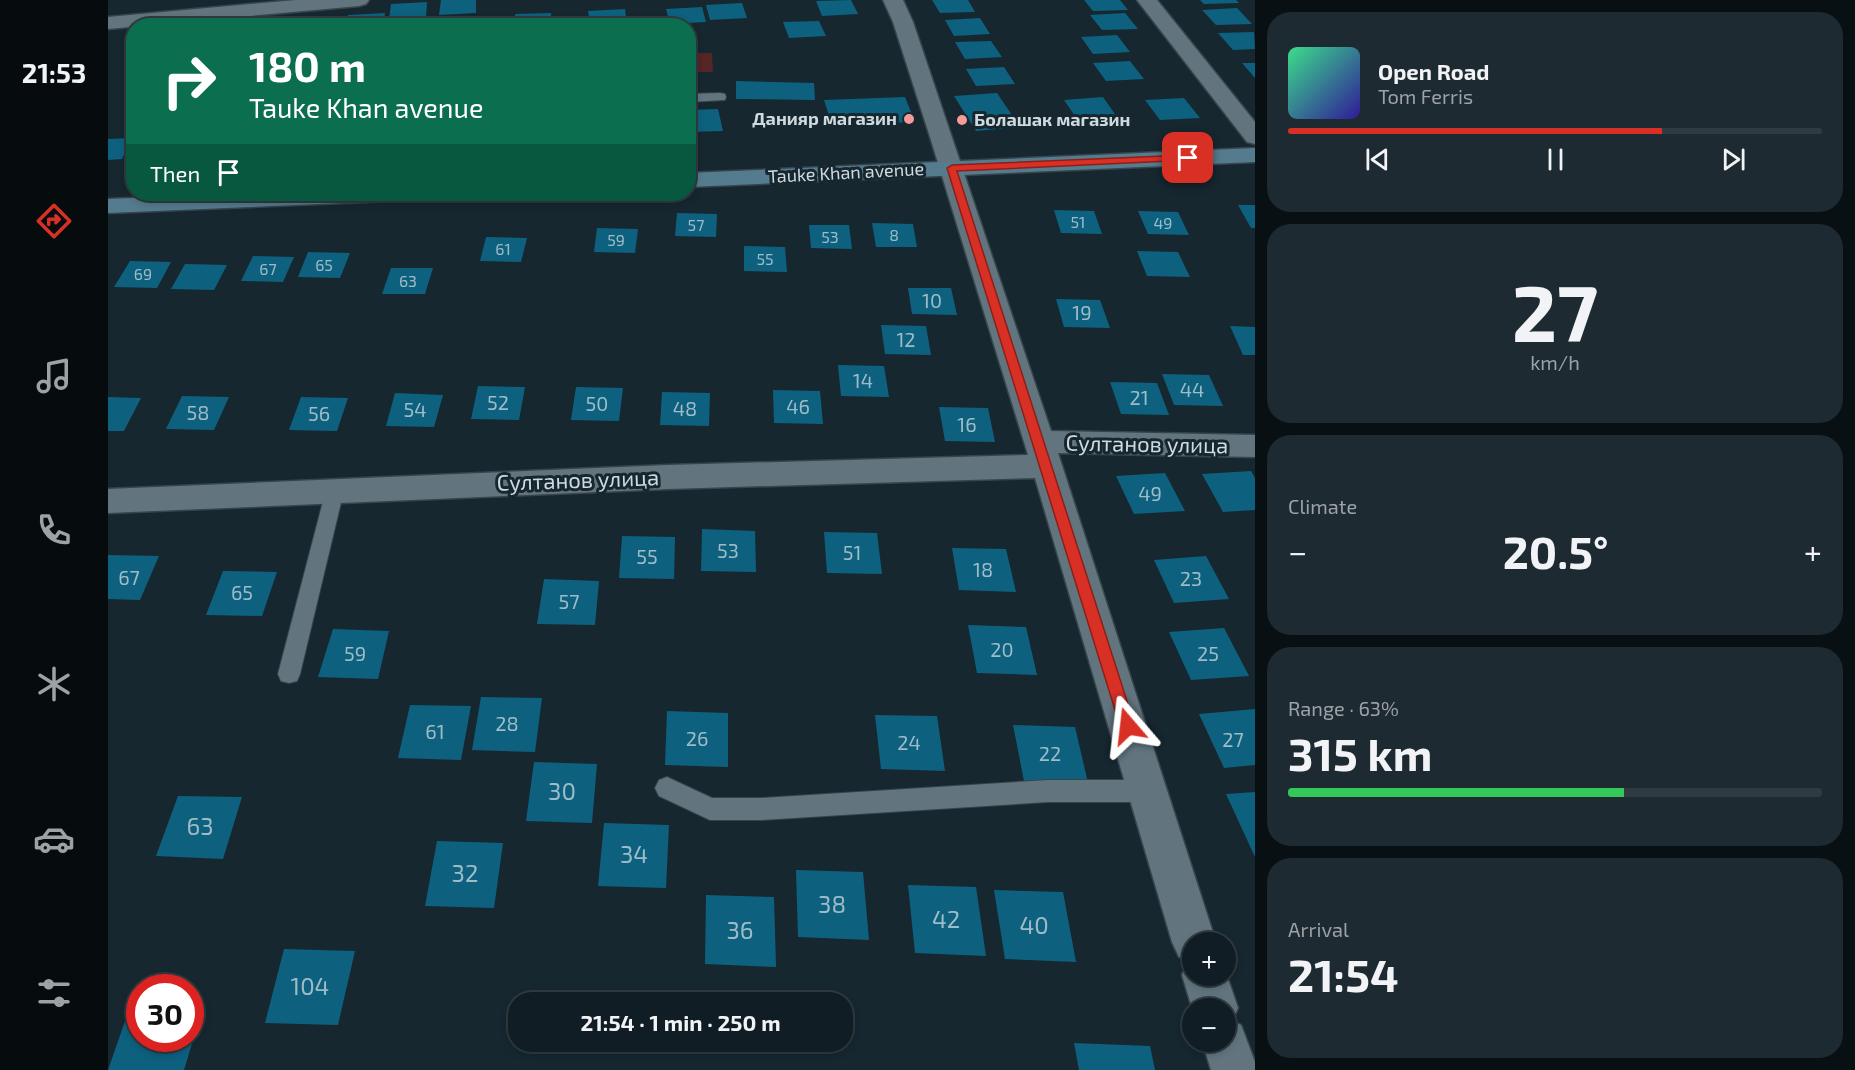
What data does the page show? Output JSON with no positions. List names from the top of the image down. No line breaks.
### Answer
{"streets":{"street":["Tauke Khan avenue","Султанов улица"]},"places":["Данияр магазин","Болашак магазин"],"house_numbers":["51","49","57","8","53","59","61","55","65","67","69","63","10","19","12","14","44","21","52","50","46","48","54","58","56","16","49","53","51","55","18","67","23","65","57","20","59","25","28","61","26","27","24","22","30","63","34","32","38","42","40","36","104"],"page":{"tabs":"21:53","turn":["180 m","Tauke Khan avenue"],"song":["Open Road","Tom Ferris"],"then":"Then","tile":[["27","km/h"],"Climate",["Range · 63%","315 km"],["Arrival","21:54"]],"heat":["−","20.5°","+"],"map_buttons":["+","−"],"limit":"30","trip":"21:54 · 1 min · 250 m"}}
